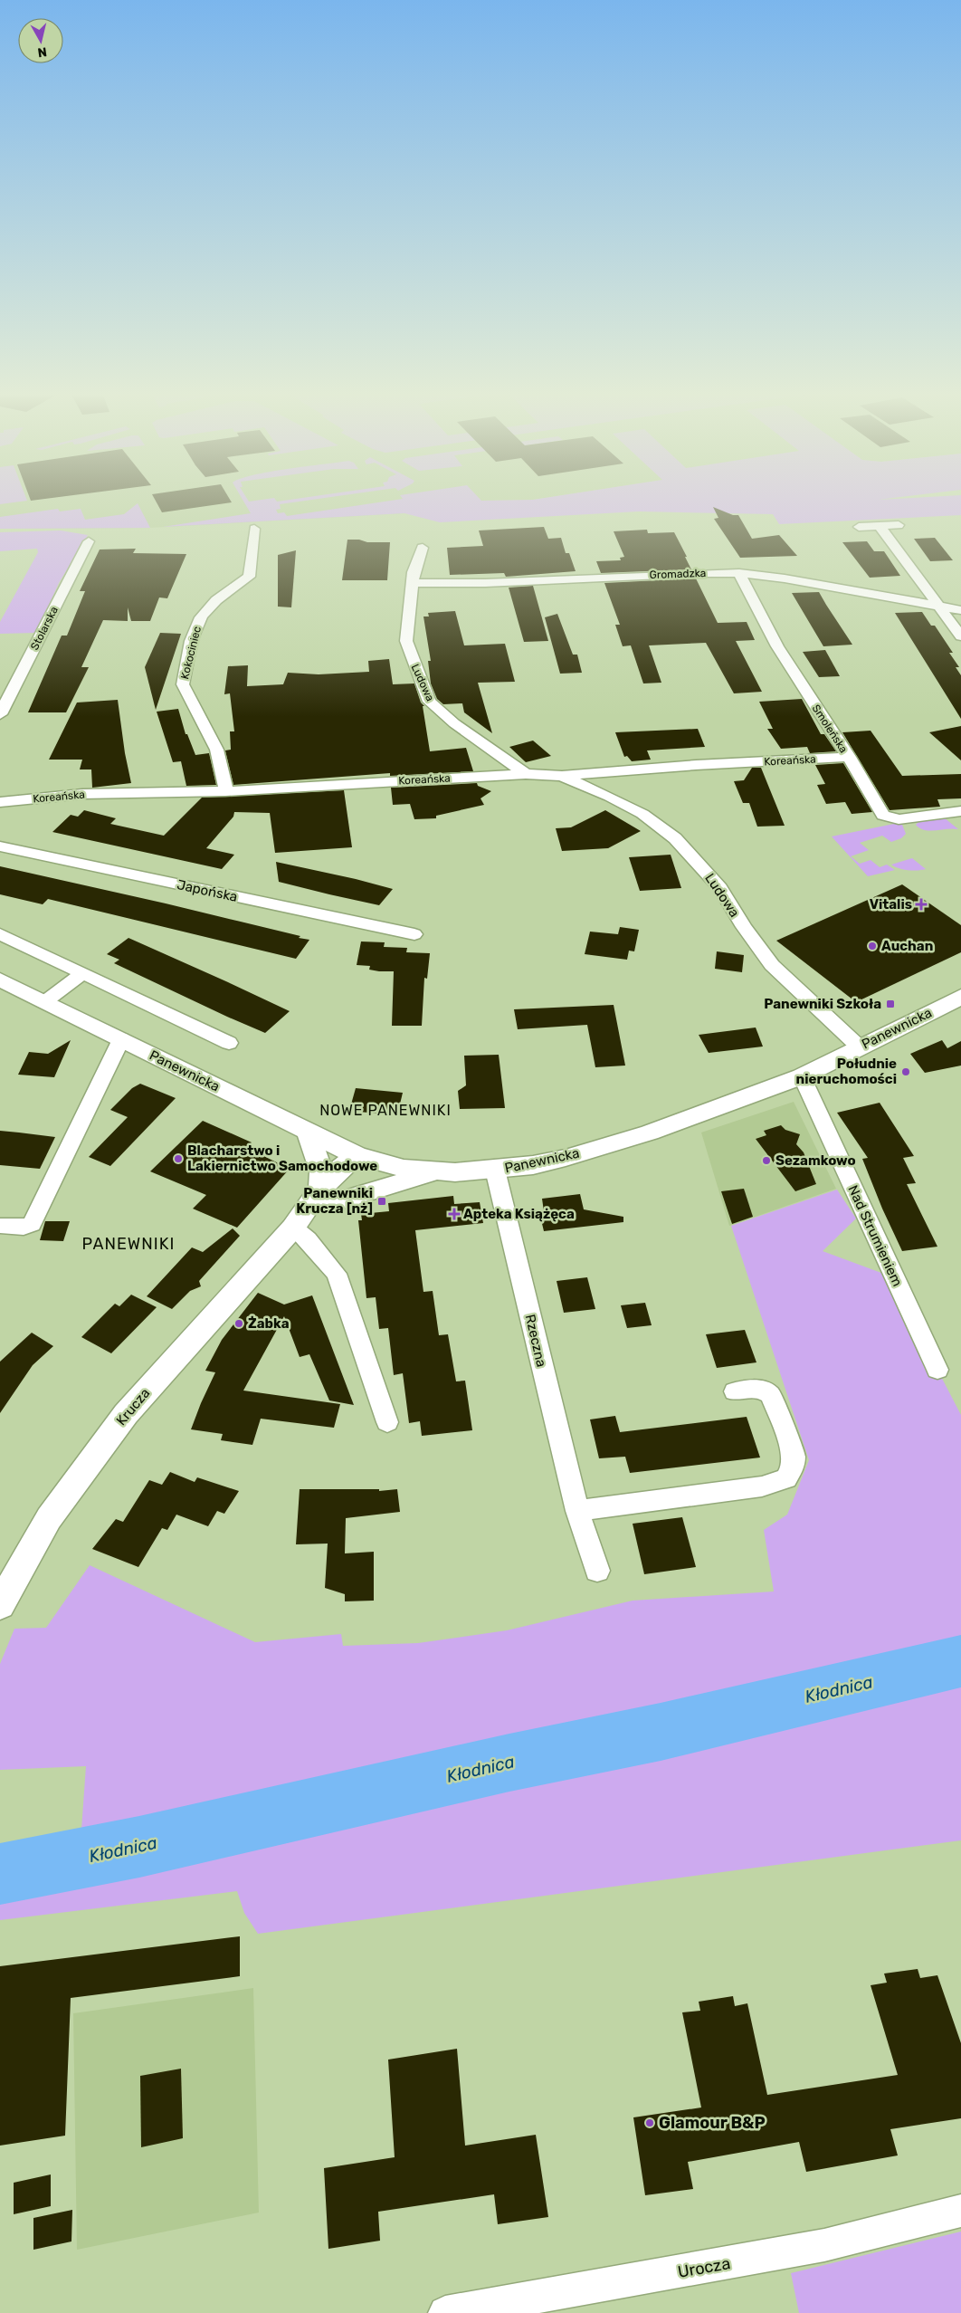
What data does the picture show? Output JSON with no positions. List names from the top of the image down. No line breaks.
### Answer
{"streets":{"street":["Gromadzka","Stolarska","Kokociniec","Ludowa","Smoleńska","Koreańska","Japońska","Panewnicka","Nad Strumieniem","Rzeczna","Krucza","Urocza"]},"crossings":[["Gromadzka","Ludowa"],["Gromadzka","Smoleńska"],["Kokociniec","Koreańska"],["Ludowa","Koreańska"],["Ludowa","Panewnicka"],["Smoleńska","Koreańska"],["Panewnicka","Nad Strumieniem"],["Panewnicka","Rzeczna"],["Panewnicka","Krucza"]],"districts":["NOWE PANEWNIKI","PANEWNIKI"],"water":["Kłodnica"],"places":{"health":["Vitalis","Apteka Książęca"],"other":["Auchan","Południe nieruchomości","Blacharstwo i Lakiernictwo Samochodowe","Sezamkowo","Żabka","Glamour B&P"],"transit":["Panewniki Szkoła","Panewniki Krucza [nż]"]},"north":"bottom"}
